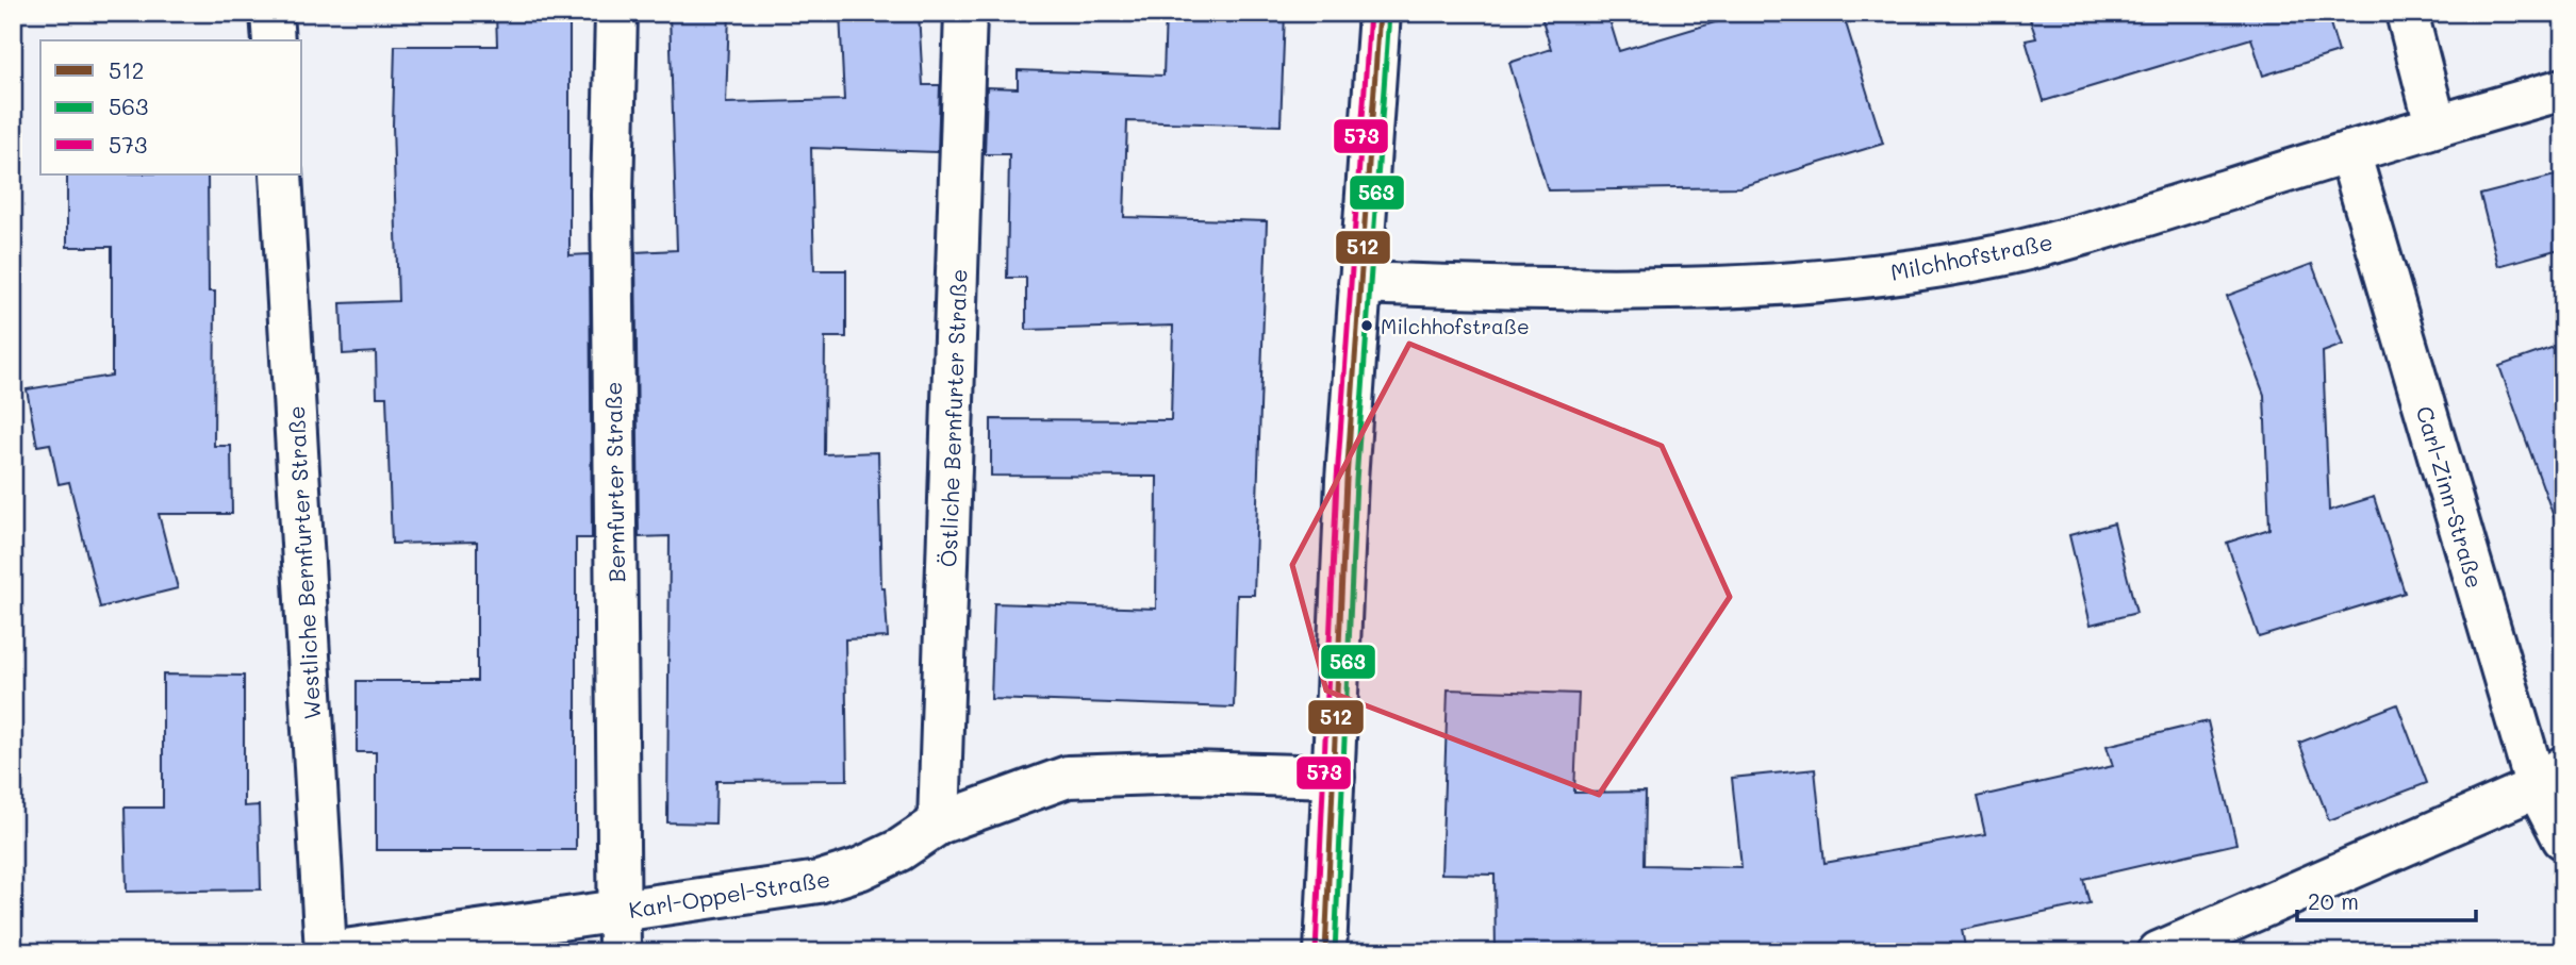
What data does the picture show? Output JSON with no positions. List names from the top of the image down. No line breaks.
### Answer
{"streets":{"street":["Milchhofstraße","Östliche Bernfurter Straße","Bernfurter Straße","Carl-Zinn-Straße","Westliche Bernfurter Straße","Karl-Oppel-Straße"]},"crossings":[["Milchhofstraße","Carl-Zinn-Straße"],["Östliche Bernfurter Straße","Karl-Oppel-Straße"],["Bernfurter Straße","Karl-Oppel-Straße"],["Westliche Bernfurter Straße","Karl-Oppel-Straße"]],"places":["Milchhofstraße"],"lines":["transit line 512","transit line 573","transit line 563"],"legend":["512","563","573"],"scale_bar":"20 m"}
